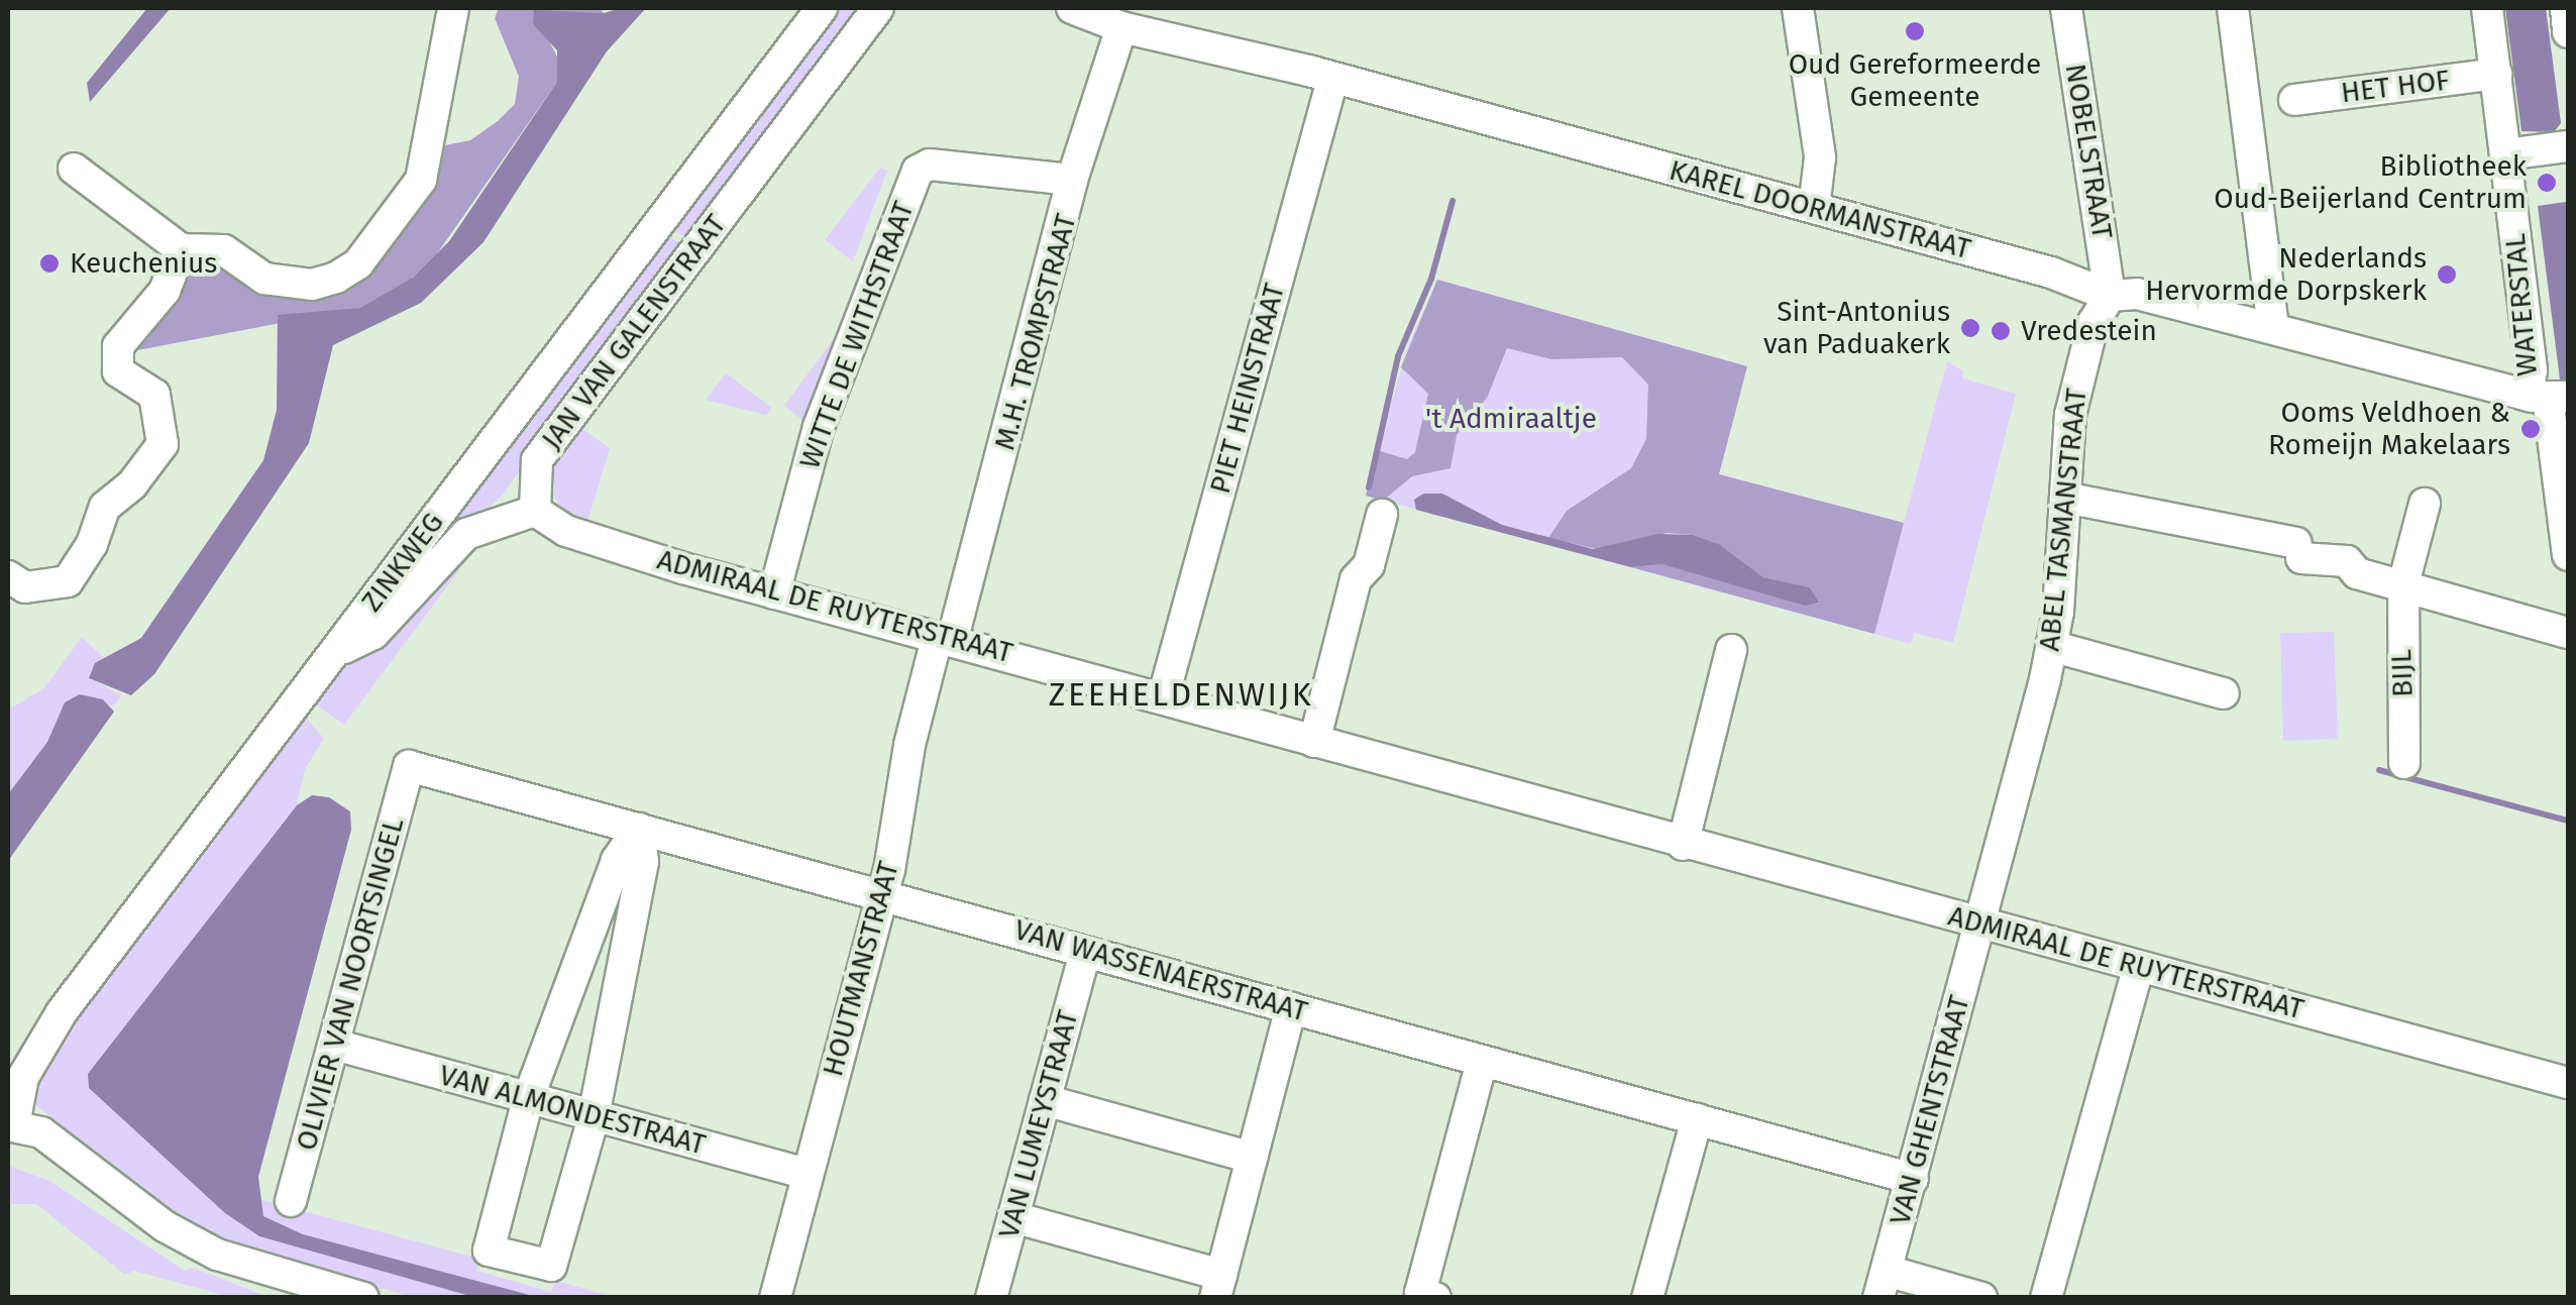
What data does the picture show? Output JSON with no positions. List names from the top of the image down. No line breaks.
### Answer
{"streets":{"street":["HET HOF","NOBELSTRAAT","KAREL DOORMANSTRAAT","WATERSTAL","JAN VAN GALENSTRAAT","M.H. TROMPSTRAAT","WITTE DE WITHSTRAAT","PIET HEINSTRAAT","ABEL TASMANSTRAAT","ZINKWEG","ADMIRAAL DE RUYTERSTRAAT","BIJL","HOUTMANSTRAAT","VAN WASSENAERSTRAAT","OLIVIER VAN NOORTSINGEL","VAN ALMONDESTRAAT","VAN GHENTSTRAAT","VAN LUMEYSTRAAT"]},"crossings":[["HET HOF","WATERSTAL"],["NOBELSTRAAT","KAREL DOORMANSTRAAT"],["NOBELSTRAAT","ABEL TASMANSTRAAT"],["KAREL DOORMANSTRAAT","WATERSTAL"],["KAREL DOORMANSTRAAT","M.H. TROMPSTRAAT"],["KAREL DOORMANSTRAAT","PIET HEINSTRAAT"],["KAREL DOORMANSTRAAT","ABEL TASMANSTRAAT"],["JAN VAN GALENSTRAAT","ADMIRAAL DE RUYTERSTRAAT"],["M.H. TROMPSTRAAT","WITTE DE WITHSTRAAT"],["M.H. TROMPSTRAAT","ADMIRAAL DE RUYTERSTRAAT"],["M.H. TROMPSTRAAT","HOUTMANSTRAAT"],["WITTE DE WITHSTRAAT","ADMIRAAL DE RUYTERSTRAAT"],["PIET HEINSTRAAT","ADMIRAAL DE RUYTERSTRAAT"],["ABEL TASMANSTRAAT","ADMIRAAL DE RUYTERSTRAAT"],["ABEL TASMANSTRAAT","VAN GHENTSTRAAT"],["ADMIRAAL DE RUYTERSTRAAT","HOUTMANSTRAAT"],["ADMIRAAL DE RUYTERSTRAAT","VAN GHENTSTRAAT"],["HOUTMANSTRAAT","VAN WASSENAERSTRAAT"],["HOUTMANSTRAAT","VAN ALMONDESTRAAT"],["VAN WASSENAERSTRAAT","OLIVIER VAN NOORTSINGEL"],["VAN WASSENAERSTRAAT","VAN GHENTSTRAAT"],["VAN WASSENAERSTRAAT","VAN LUMEYSTRAAT"],["OLIVIER VAN NOORTSINGEL","VAN ALMONDESTRAAT"]],"districts":["ZEEHELDENWIJK"],"parks":["'t Admiraaltje"],"places":["Oud Gereformeerde Gemeente","Bibliotheek Oud-Beijerland Centrum","Keuchenius","Nederlands Hervormde Dorpskerk","Sint-Antonius van Paduakerk","Vredestein","Ooms Veldhoen & Romeijn Makelaars"]}
